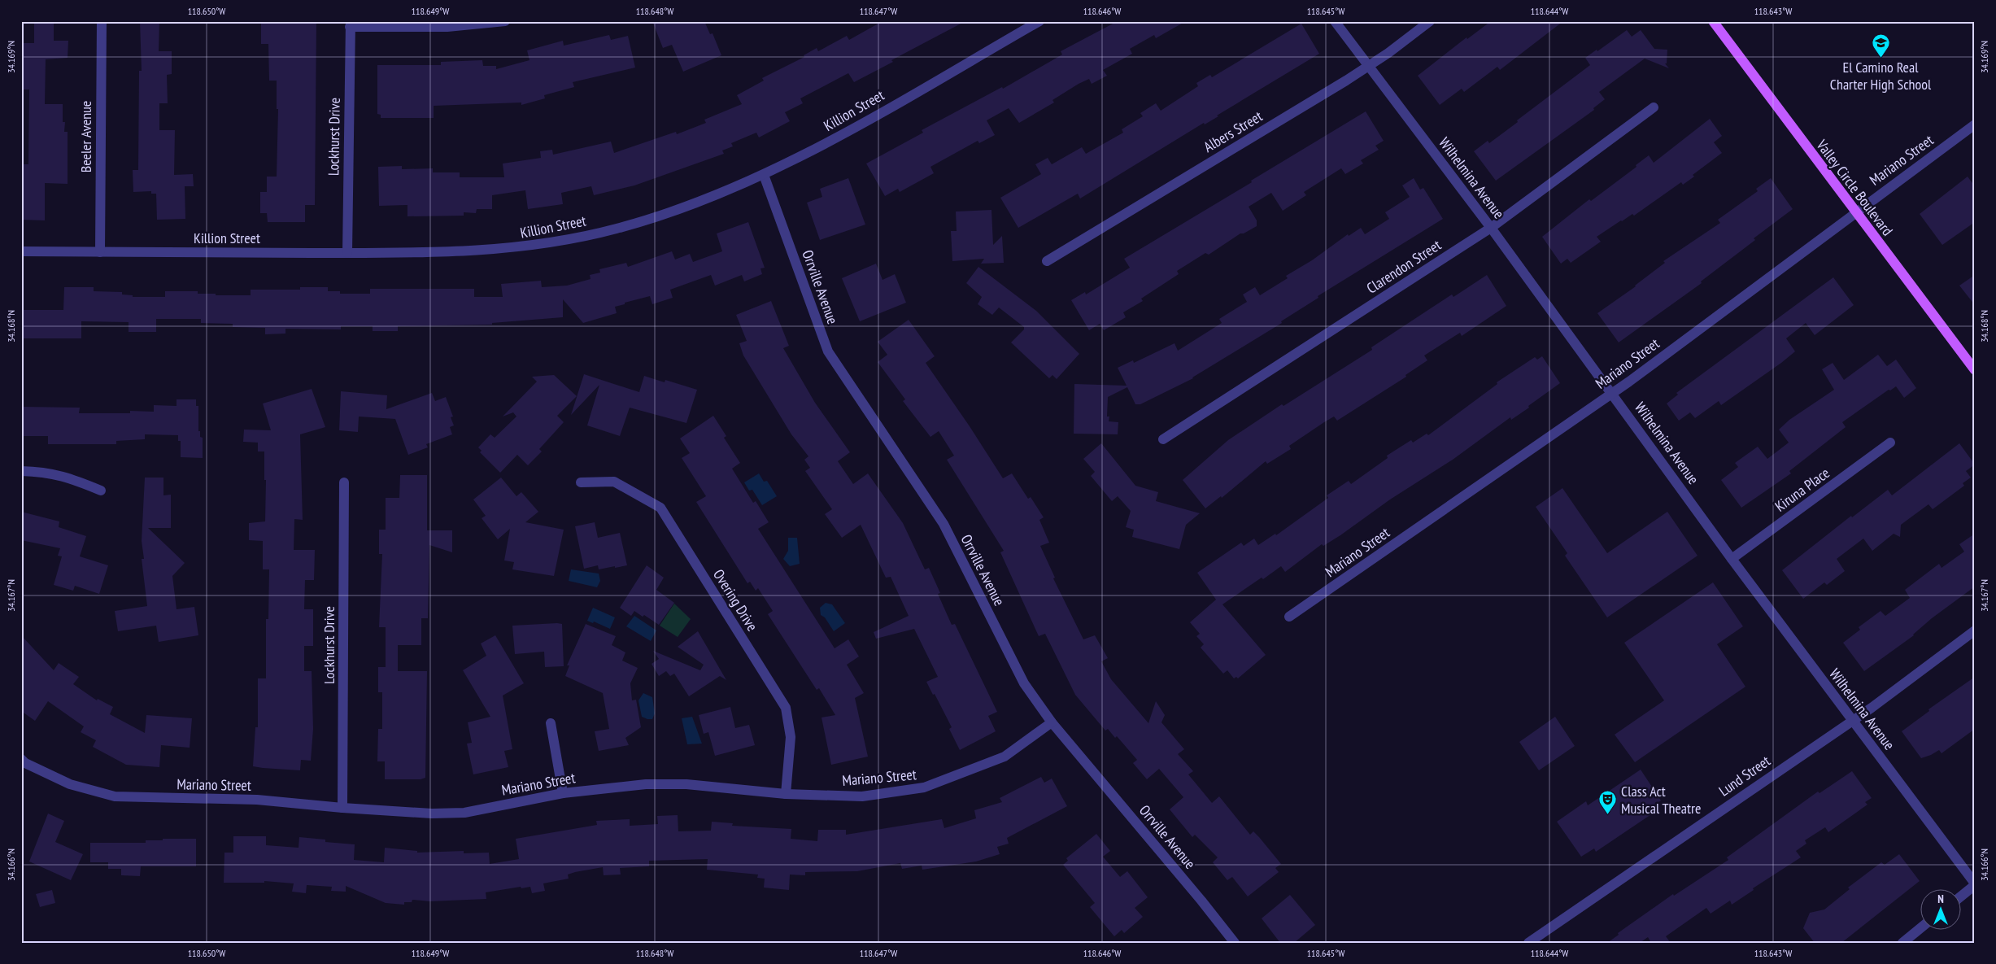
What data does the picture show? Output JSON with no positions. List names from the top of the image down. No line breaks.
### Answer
{"streets":{"main road":["Valley Circle Boulevard"],"street":["Killion Street","Albers Street","Beeler Avenue","Lockhurst Drive","Mariano Street","Wilhelmina Avenue","Clarendon Street","Orrville Avenue","Kiruna Place","Overing Drive","Lund Street"]},"crossings":[["Killion Street","Beeler Avenue"],["Killion Street","Lockhurst Drive"],["Killion Street","Orrville Avenue"],["Albers Street","Wilhelmina Avenue"],["Lockhurst Drive","Mariano Street"],["Mariano Street","Wilhelmina Avenue"],["Mariano Street","Valley Circle Boulevard"],["Mariano Street","Orrville Avenue"],["Mariano Street","Overing Drive"],["Wilhelmina Avenue","Clarendon Street"],["Wilhelmina Avenue","Kiruna Place"],["Wilhelmina Avenue","Lund Street"]],"places":{"school or university":["El Camino Real Charter High School"],"theatre":["Class Act Musical Theatre"]},"north":"top","coordinates":["118.650°W","118.649°W","118.648°W","118.647°W","118.646°W","118.645°W","118.644°W","118.643°W","34.169°N","34.168°N","34.167°N","34.166°N"]}
